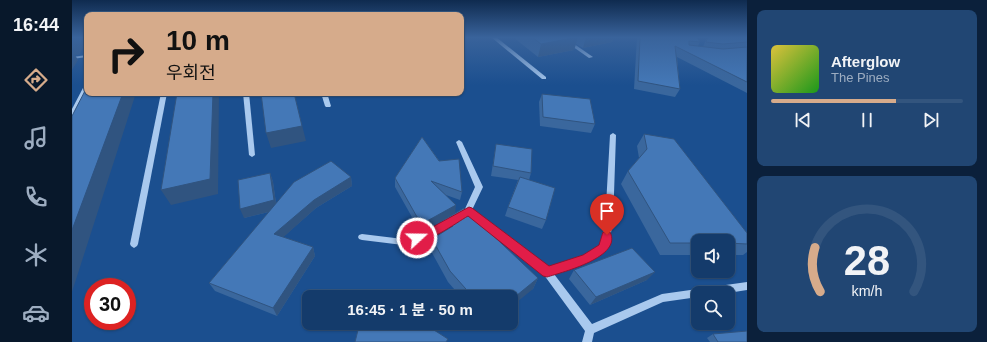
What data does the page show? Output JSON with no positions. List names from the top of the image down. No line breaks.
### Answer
{"page":{"tabs":"16:44","turn":["10 m","우회전"],"song":["Afterglow","The Pines"],"limit":"30","trip":"16:45 · 1 분 · 50 m","gauge":["28","km/h"]}}
